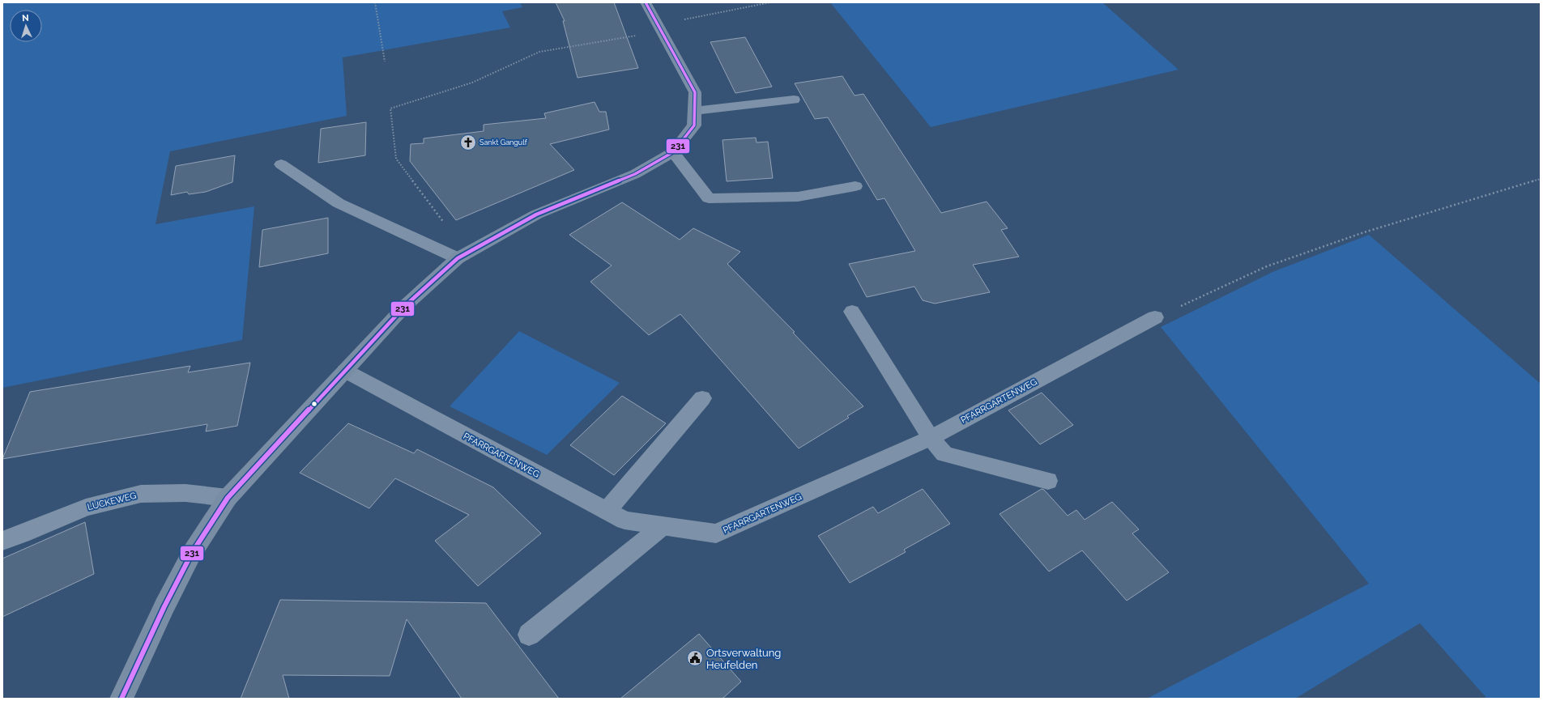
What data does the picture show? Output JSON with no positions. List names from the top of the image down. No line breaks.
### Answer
{"streets":{"street":["PFARRGARTENWEG","LUCKEWEG"]},"places":{"church":["Sankt Gangulf"],"public building":["Ortsverwaltung Heufelden"]},"lines":["transit line 231"],"north":"top"}
